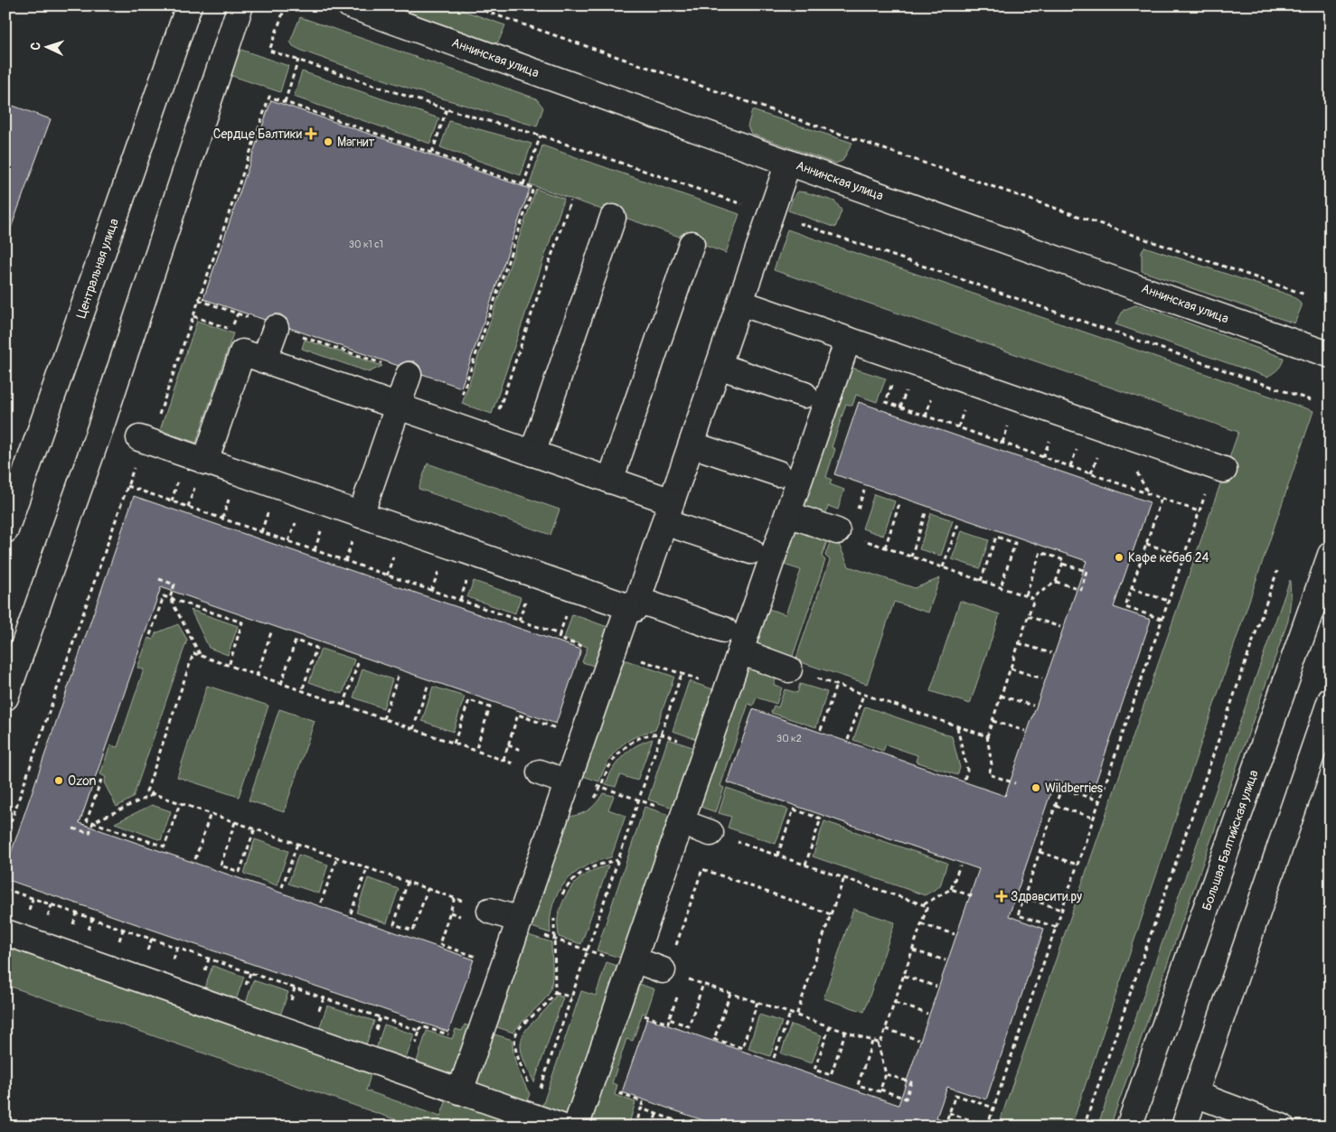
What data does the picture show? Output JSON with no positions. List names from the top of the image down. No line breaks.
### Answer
{"streets":{"street":["Аннинская улица","Центральная улица","Большая Балтийская улица"]},"places":{"health":["Сердце Балтики","Здравсити.ру"],"other":["Магнит","Кафе кебаб 24","Ozon","Wildberries"]},"house_numbers":["30 к1 с1","30 к2"],"north":"left"}
